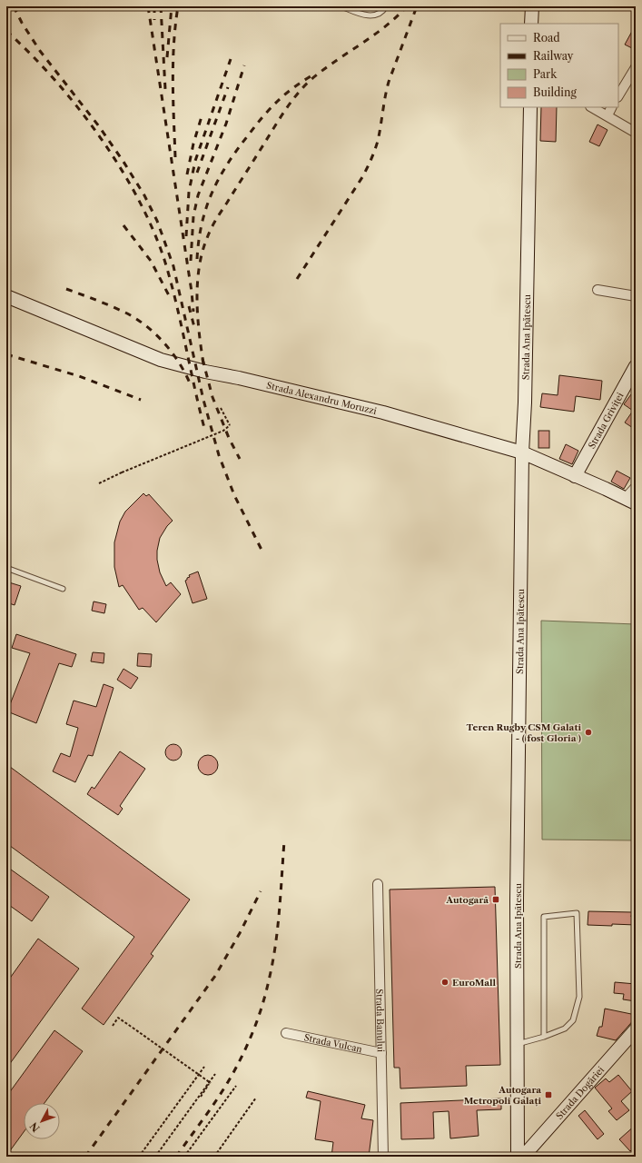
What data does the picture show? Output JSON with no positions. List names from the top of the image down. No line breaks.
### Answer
{"streets":{"main road":["Strada Ana Ipătescu","Strada Alexandru Moruzzi","Strada Griviței","Strada Dogăriei"],"street":["Strada Banului","Strada Vulcan"]},"crossings":[["Strada Ana Ipătescu","Strada Alexandru Moruzzi"],["Strada Alexandru Moruzzi","Strada Griviței"],["Strada Banului","Strada Vulcan"]],"places":{"other":["Teren Rugby CSM Galati - ( fost Gloria )","EuroMall"],"transit":["Autogară","Autogara Metropoli Galați"]},"legend":["Road","Railway","Park","Building"],"north":"bottom left"}
